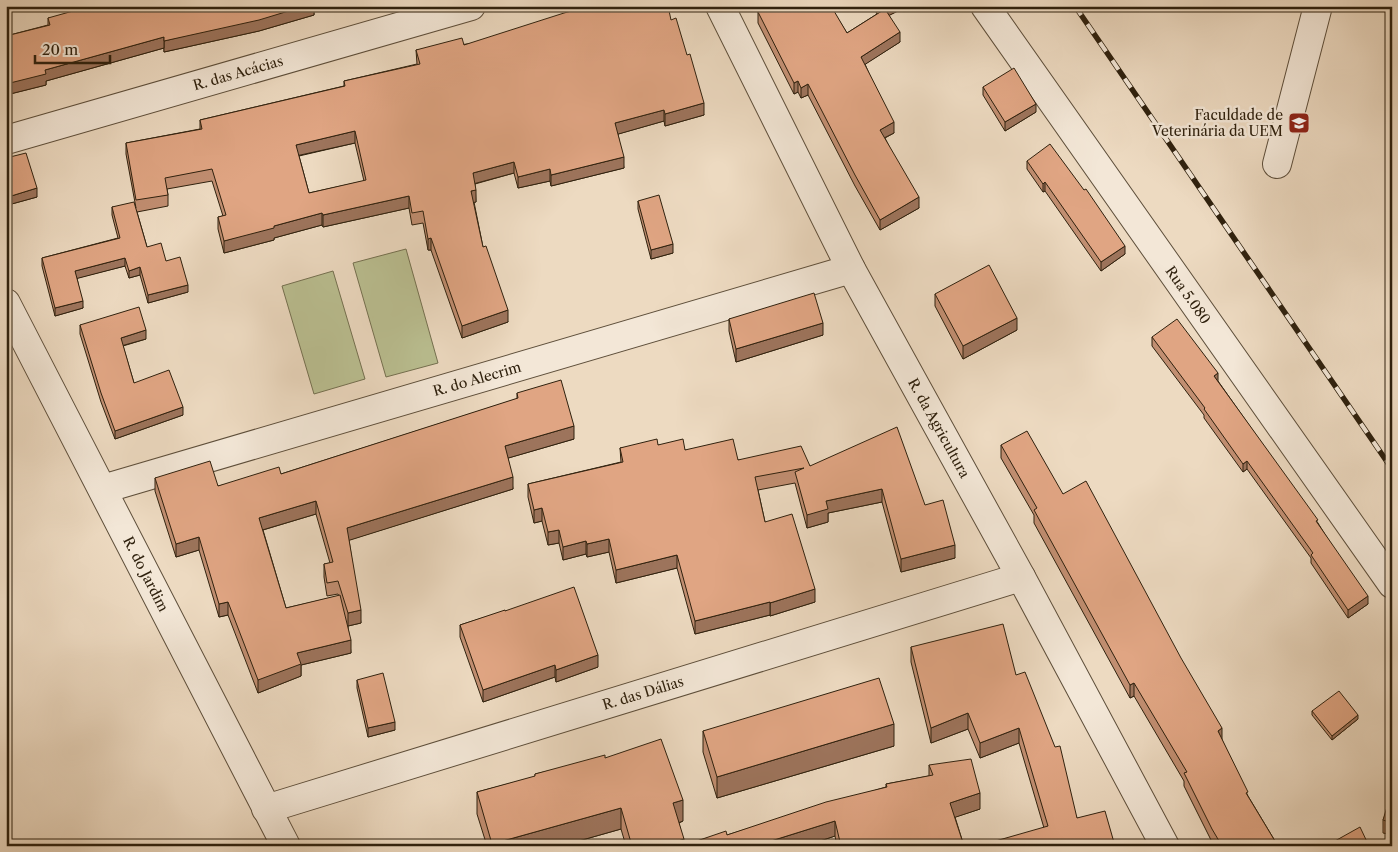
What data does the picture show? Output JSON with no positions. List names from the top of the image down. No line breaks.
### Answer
{"streets":{"street":["R. das Acácias","Rua 5.080","R. do Alecrim","R. da Agricultura","R. do Jardim","R. das Dálias"]},"crossings":[["R. do Alecrim","R. da Agricultura"],["R. do Alecrim","R. do Jardim"],["R. da Agricultura","R. das Dálias"],["R. do Jardim","R. das Dálias"]],"places":{"school or university":["Faculdade de Veterinária da UEM"]},"scale_bar":"20 m"}
